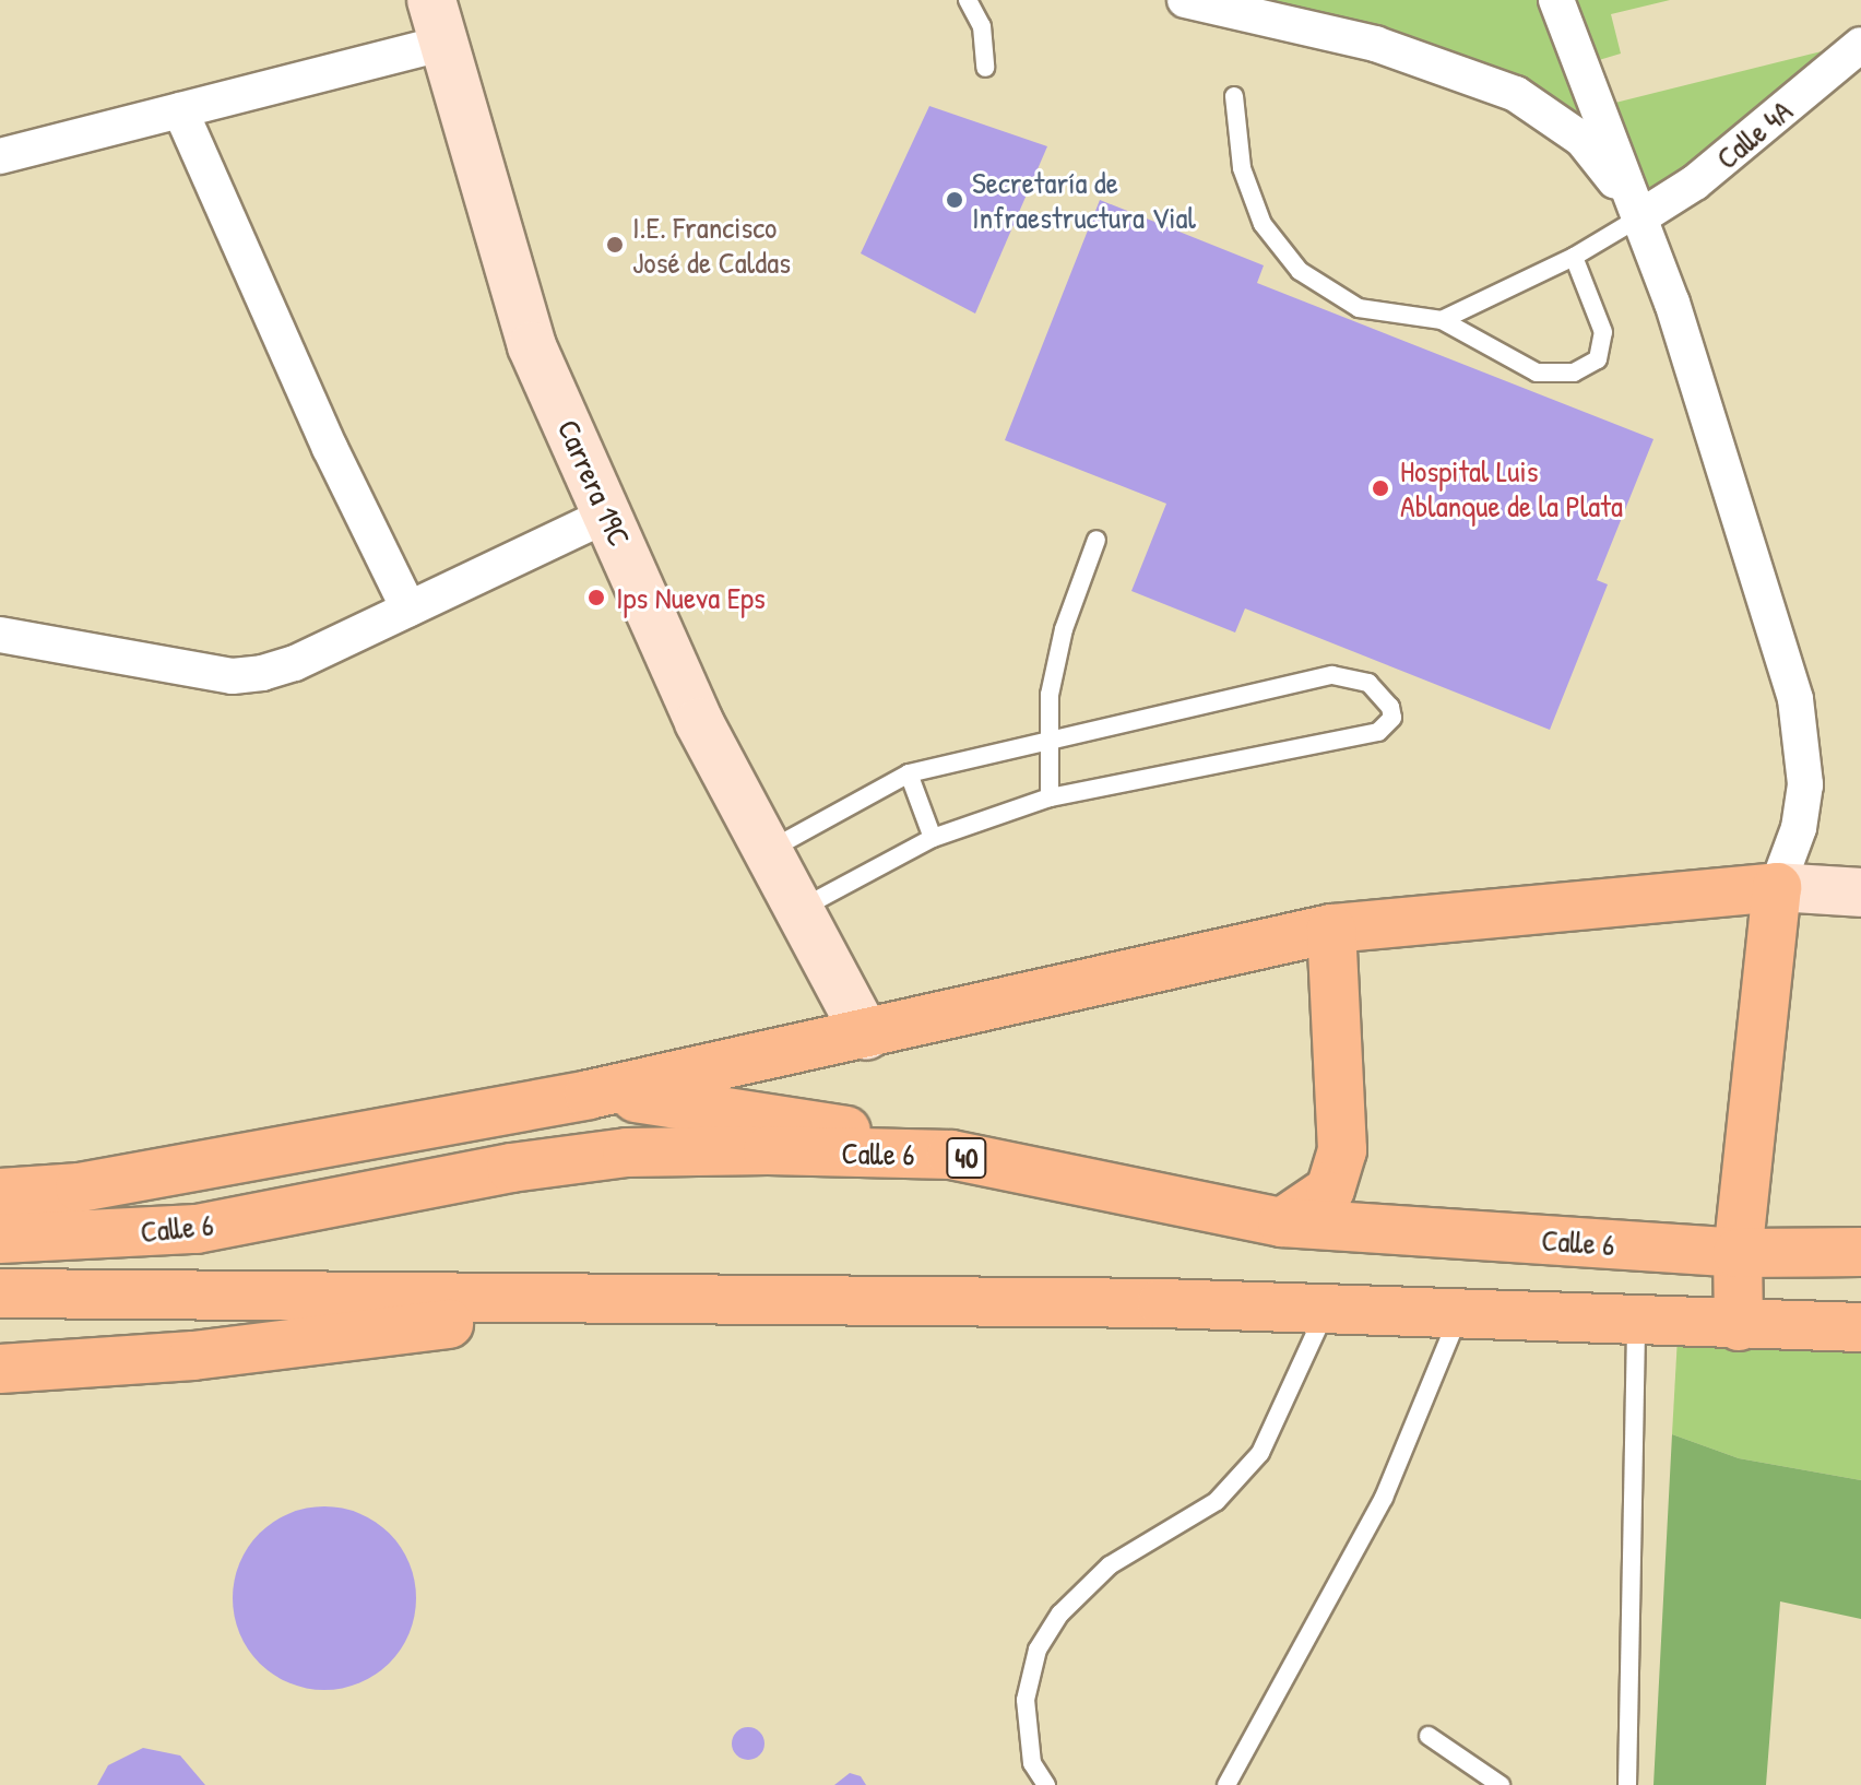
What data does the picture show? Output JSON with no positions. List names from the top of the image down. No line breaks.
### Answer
{"streets":{"highway":["Calle 6","40"],"main road":["Carrera 19C"],"street":["Calle 4A"]},"places":["Secretaría de Infraestructura Vial","I.E. Francisco José de Caldas","Hospital Luis Ablanque de la Plata","Ips Nueva Eps"]}
